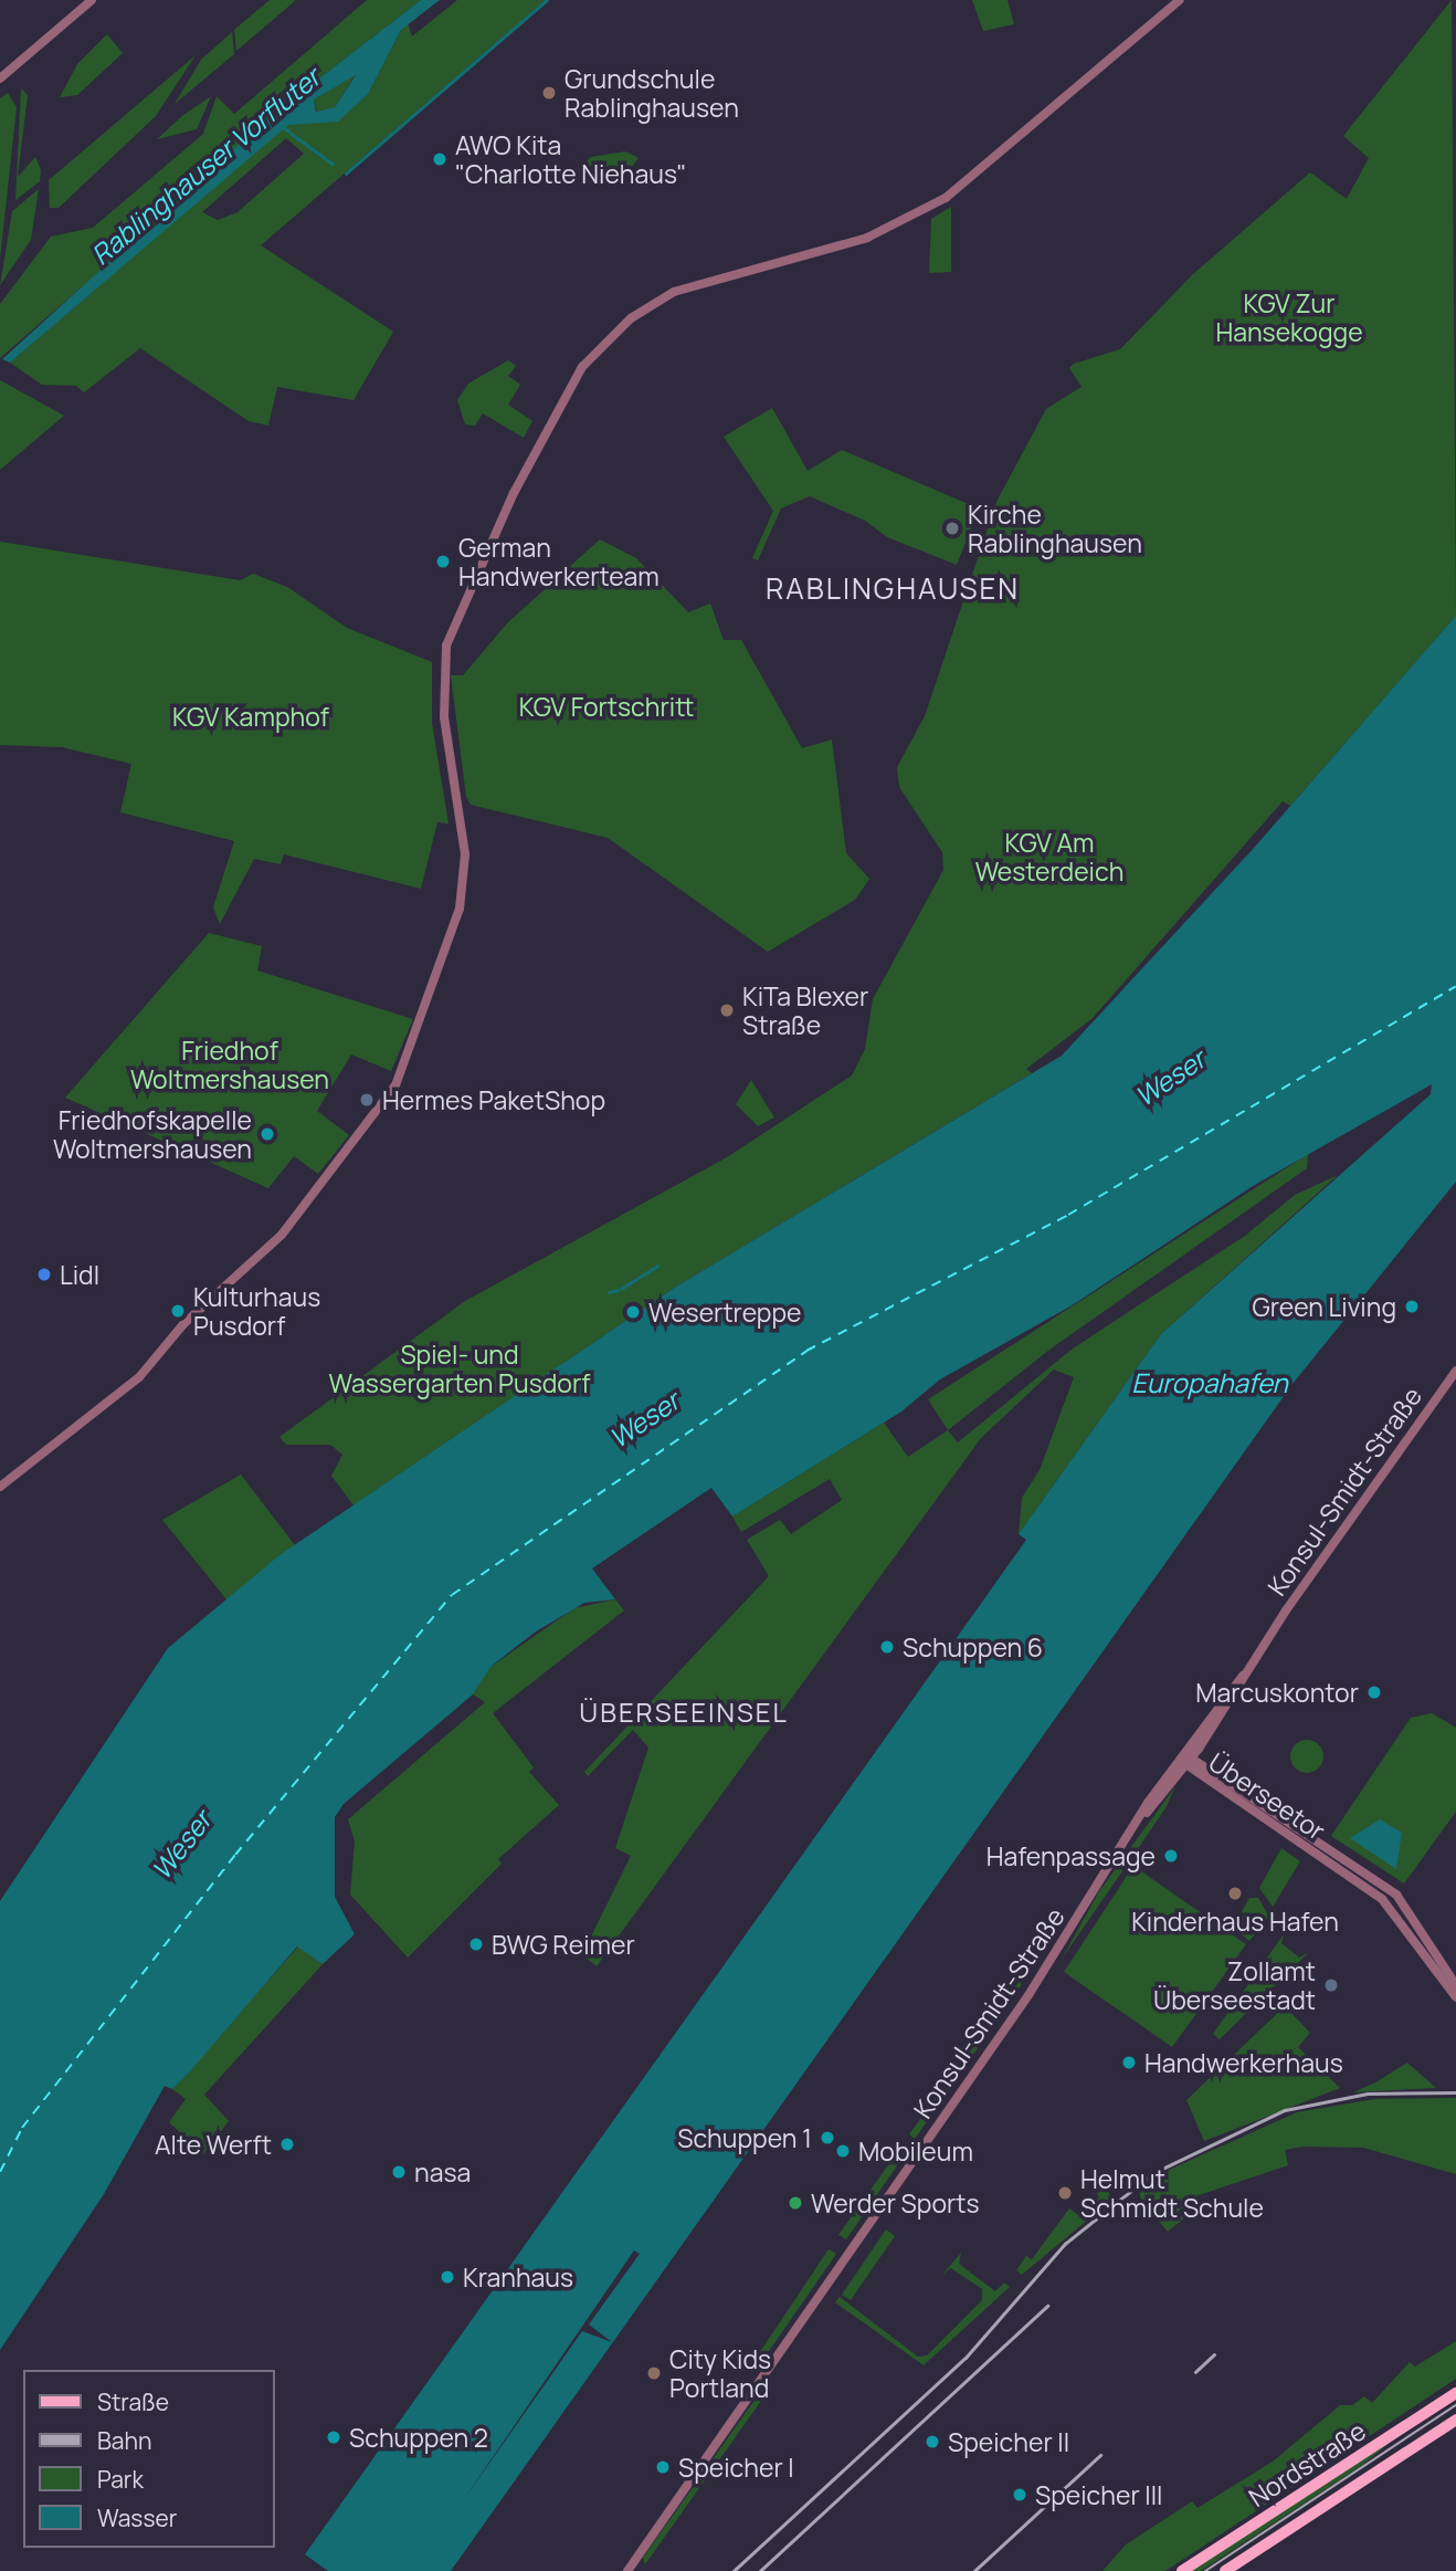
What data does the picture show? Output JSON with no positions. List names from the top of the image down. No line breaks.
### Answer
{"streets":{"main road":["Nordstraße"],"street":["Konsul-Smidt-Straße","Überseetor"]},"crossings":[["Konsul-Smidt-Straße","Überseetor"]],"districts":["RABLINGHAUSEN","ÜBERSEEINSEL"],"water":["Rablinghauser Vorfluter","Weser","Europahafen"],"parks":["KGV Zur Hansekogge","KGV Fortschritt","KGV Kamphof","KGV Am Westerdeich","Friedhof Woltmershausen","Spiel- und Wassergarten Pusdorf"],"places":["Grundschule Rablinghausen","AWO Kita \"Charlotte Niehaus\"","Kirche Rablinghausen","German Handwerkerteam","KiTa Blexer Straße","Hermes PaketShop","Friedhofskapelle Woltmershausen","Lidl","Green Living","Kulturhaus Pusdorf","Wesertreppe","Schuppen 6","Marcuskontor","Hafenpassage","Kinderhaus Hafen","BWG Reimer","Zollamt Überseestadt","Handwerkerhaus","Schuppen 1","Alte Werft","Mobileum","nasa","Helmut Schmidt Schule","Werder Sports","Kranhaus","City Kids Portland","Schuppen 2","Speicher II","Speicher I","Speicher III"],"legend":["Straße","Bahn","Park","Wasser"]}
